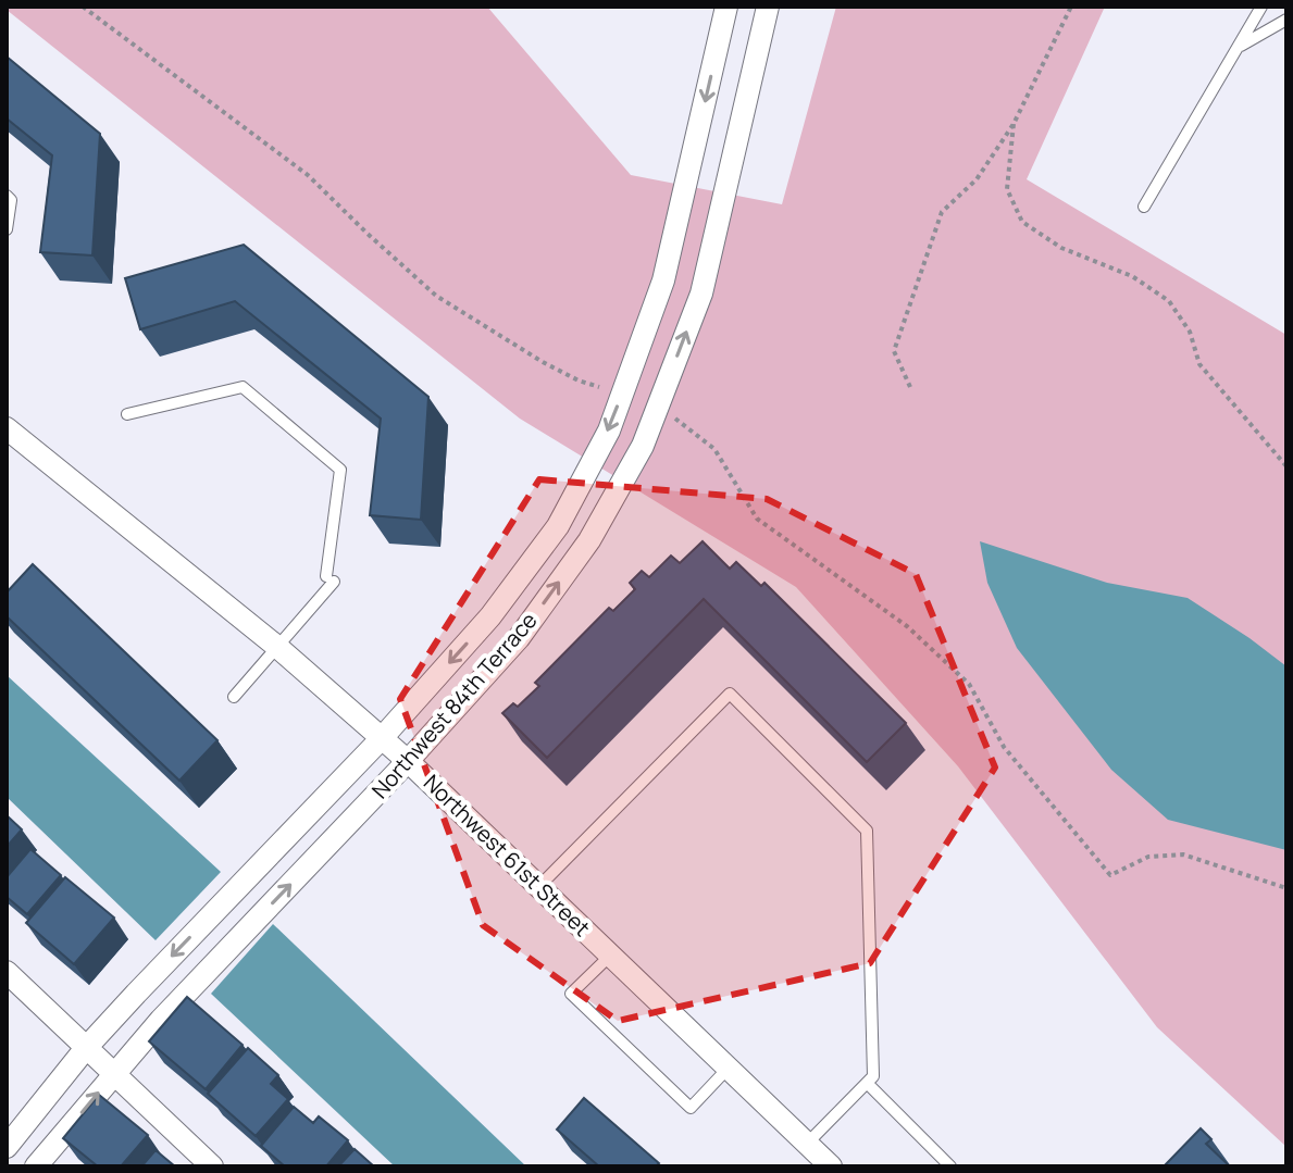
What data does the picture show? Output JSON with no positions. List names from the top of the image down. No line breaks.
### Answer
{"streets":{"street":["Northwest 84th Terrace","Northwest 61st Street"]},"crossings":[["Northwest 84th Terrace","Northwest 61st Street"]]}
